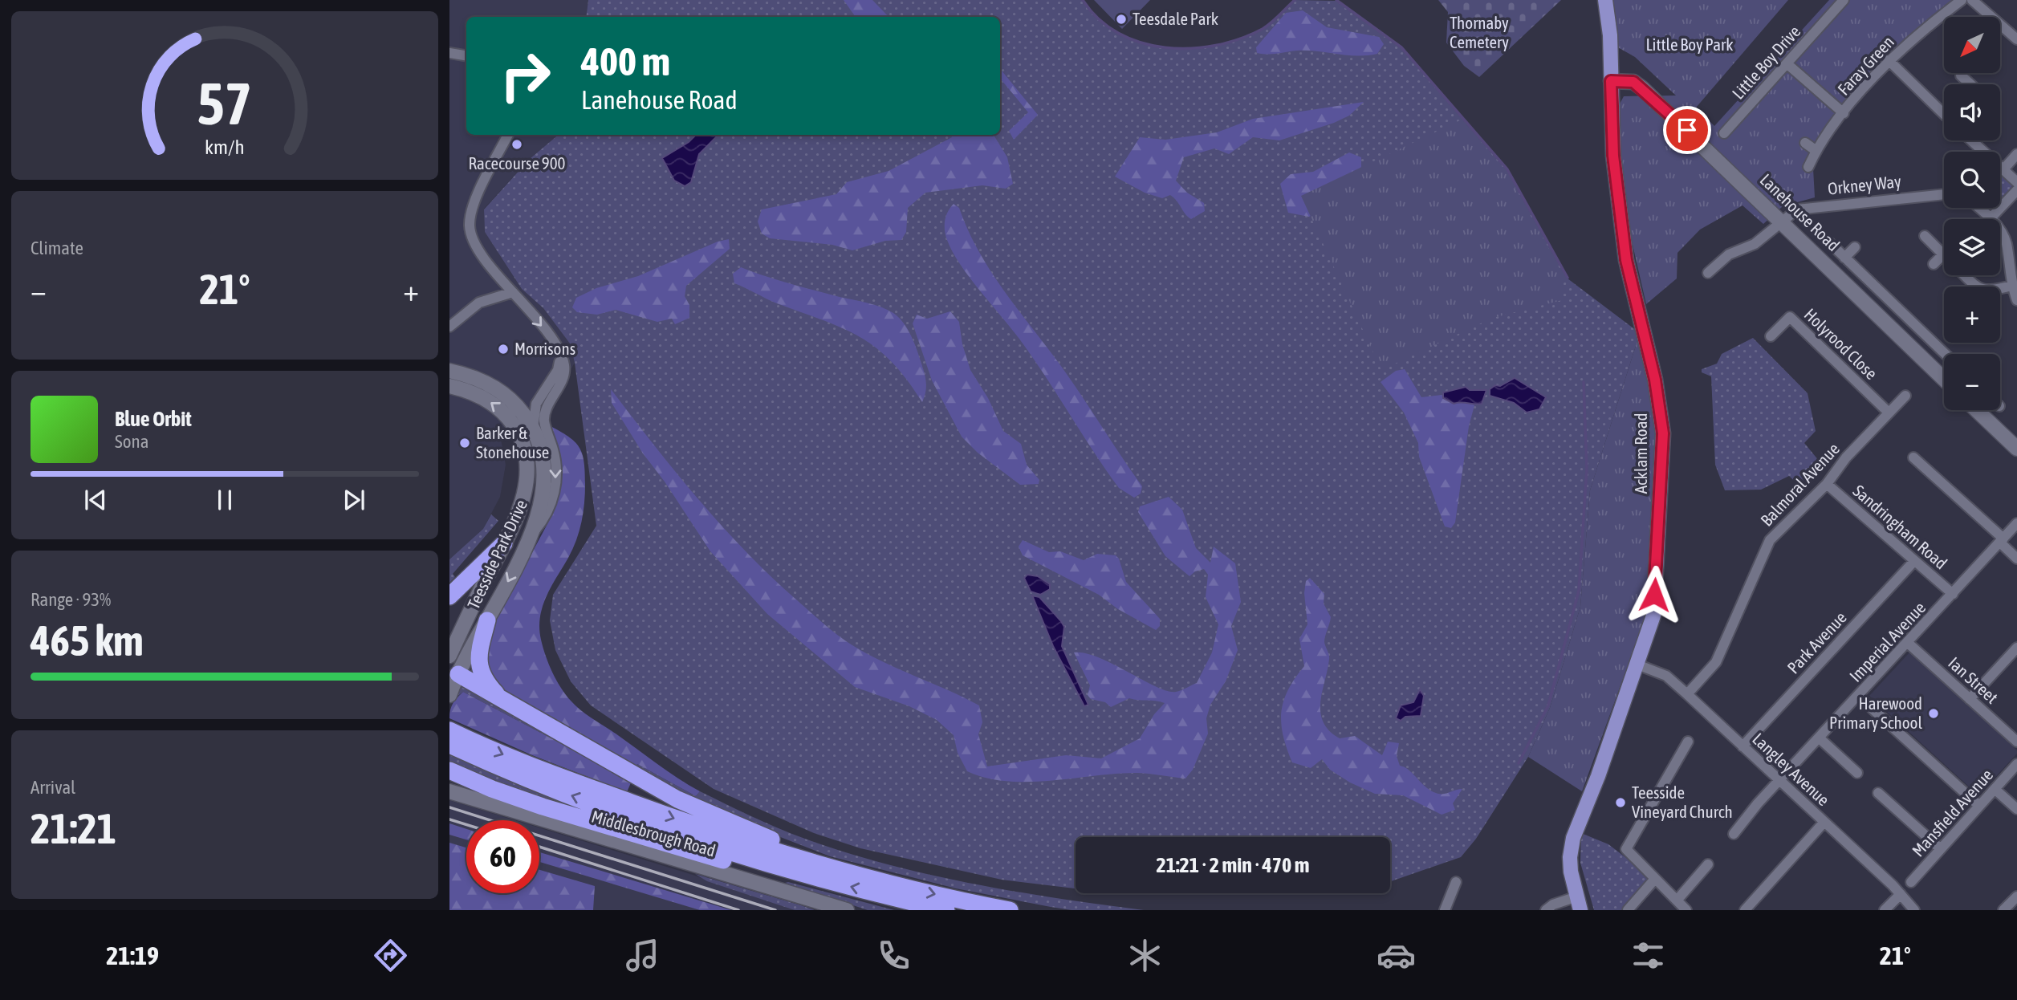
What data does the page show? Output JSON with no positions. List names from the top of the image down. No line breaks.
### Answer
{"streets":{"main road":["Acklam Road"],"street":["Little Boy Drive","Faray Green","Orkney Way","Lanehouse Road","Holyrood Close","Balmoral Avenue","Sandringham Road","Teesside Park Drive","Imperial Avenue","Park Avenue","Ian Street","Langley Avenue","Mansfield Avenue","Middlesbrough Road"]},"crossings":[["Orkney Way","Lanehouse Road"],["Lanehouse Road","Acklam Road"],["Holyrood Close","Balmoral Avenue"],["Acklam Road","Langley Avenue"],["Balmoral Avenue","Sandringham Road"],["Balmoral Avenue","Langley Avenue"],["Sandringham Road","Imperial Avenue"],["Sandringham Road","Park Avenue"],["Imperial Avenue","Ian Street"],["Imperial Avenue","Langley Avenue"],["Park Avenue","Langley Avenue"]],"parks":["Thornaby Cemetery","Little Boy Park"],"places":["Teesdale Park","Racecourse 900","Morrisons","Barker & Stonehouse","Harewood Primary School","Teesside Vineyard Church"],"north":"bottom left","page":{"map_buttons":["+","−"],"turn":["400 m","Lanehouse Road"],"tile":["Climate",["Range · 93%","465 km"],["Arrival","21:21"]],"heat":["−","21°","+"],"song":["Blue Orbit","Sona"],"limit":"60","trip":"21:21 · 2 min · 470 m","tabs":["21:19","21°"],"gauge":["57","km/h"]}}
